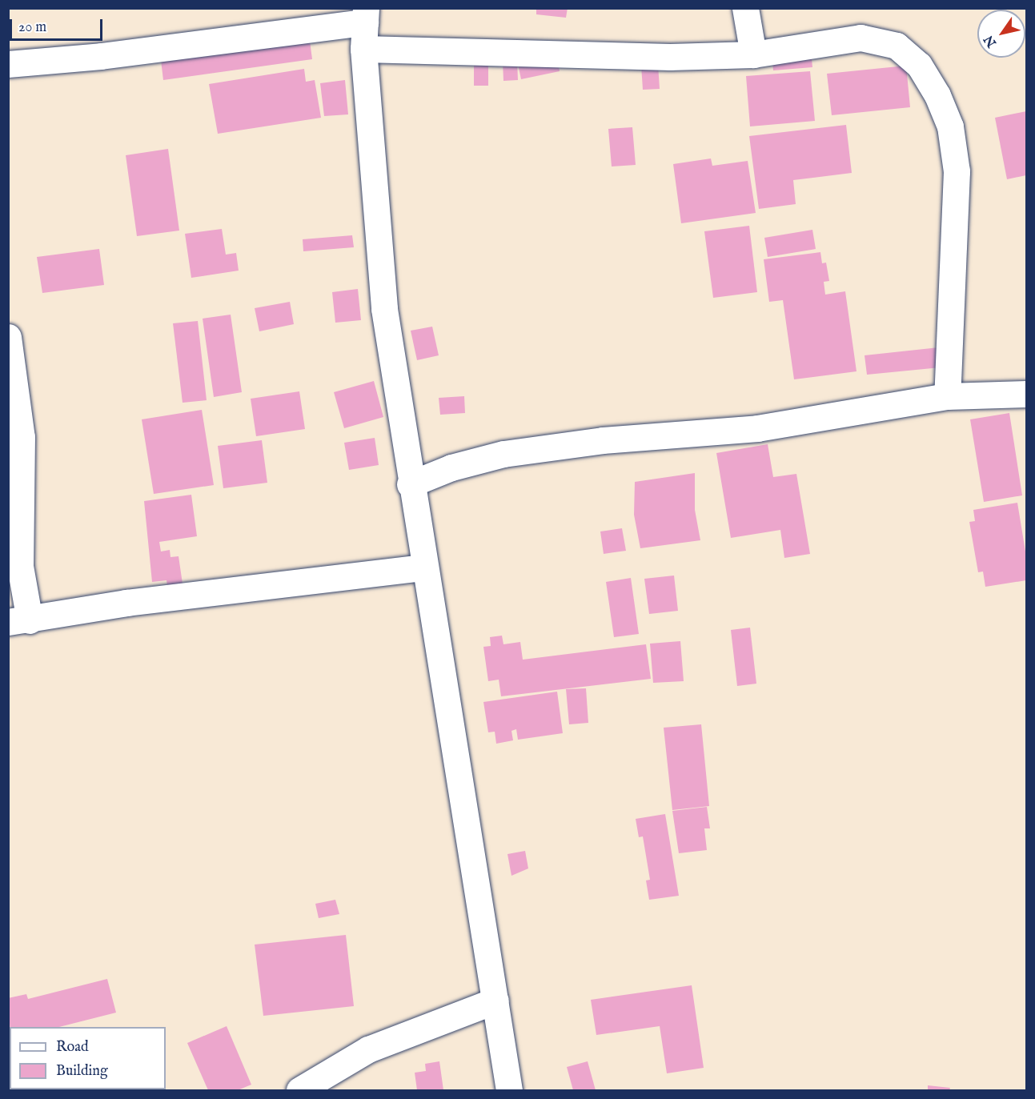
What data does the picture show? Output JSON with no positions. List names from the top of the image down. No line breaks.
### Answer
{"legend":["Road","Building"],"scale_bar":"20 m","north":"bottom left"}
